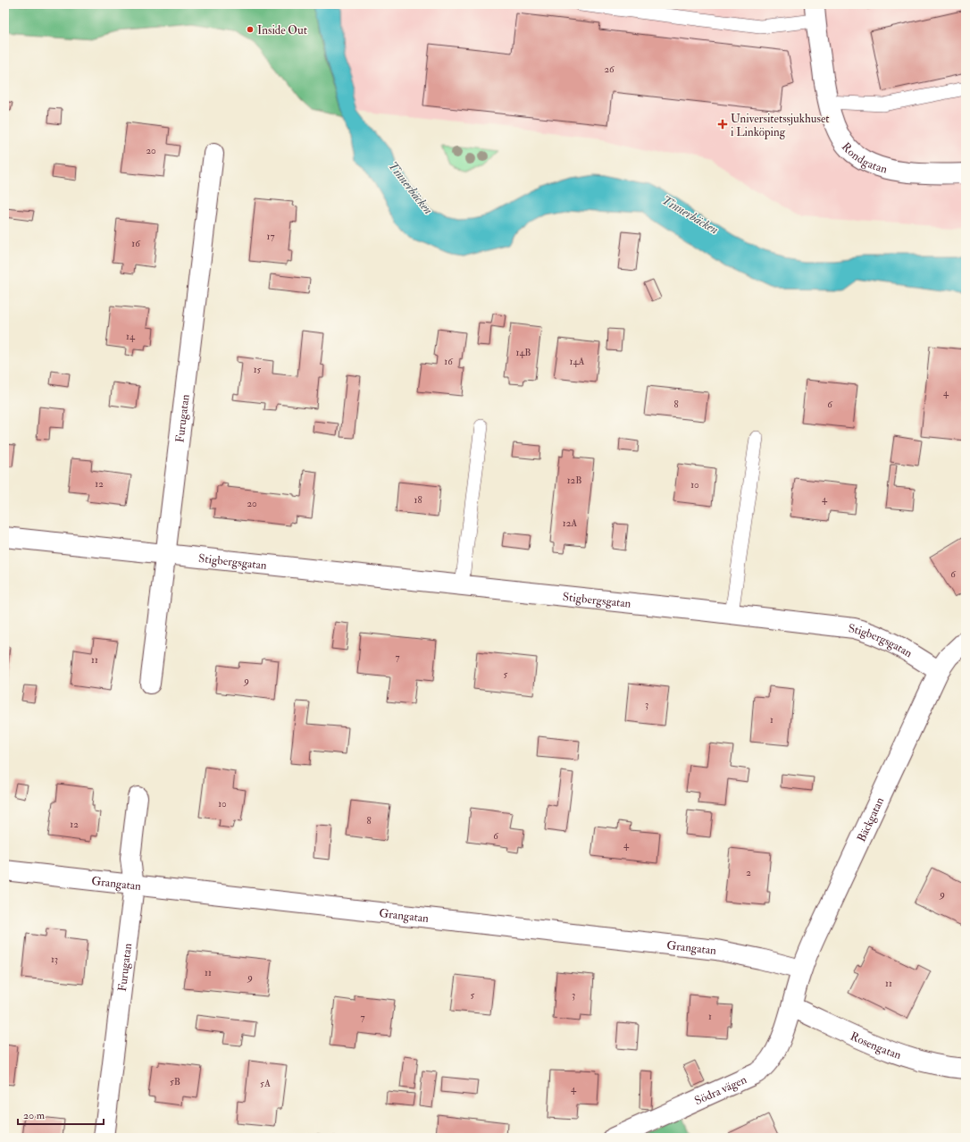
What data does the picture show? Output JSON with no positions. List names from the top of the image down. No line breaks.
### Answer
{"streets":{"street":["Rondgatan","Furugatan","Stigbergsgatan","Bäckgatan","Grangatan","Rosengatan","Södra vägen"]},"crossings":[["Furugatan","Stigbergsgatan"],["Furugatan","Grangatan"],["Stigbergsgatan","Bäckgatan"],["Bäckgatan","Grangatan"],["Bäckgatan","Rosengatan"],["Bäckgatan","Södra vägen"],["Rosengatan","Södra vägen"]],"water":["Tinnerbäcken"],"places":{"other":["Inside Out"],"health":["Universitetssjukhuset i Linköping"]},"house_numbers":["26","20","17","16","14","14B","16","14A","15","4","8","6","12B","12","10","4","18","20","12A","6","7","11","5","9","3","1","10","8","12","6","4","2","9","13","11","9","11","5","3","1","7","5B","5A","4"],"scale_bar":"20 m"}
